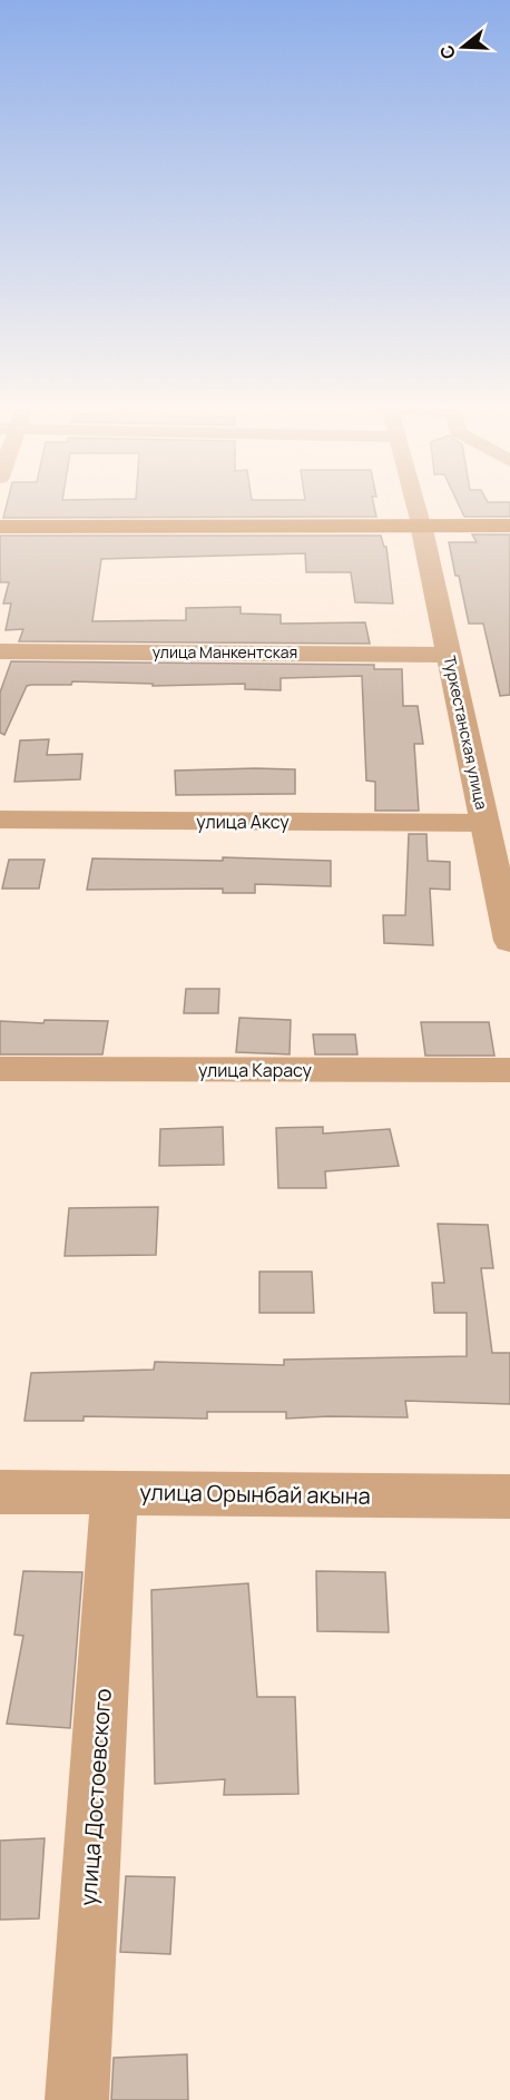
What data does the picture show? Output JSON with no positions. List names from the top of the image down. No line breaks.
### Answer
{"streets":{"street":["улица Манкентская","Туркестанская улица","улица Аксу","улица Карасу","улица Орынбай акына","улица Достоевского"]},"crossings":[["улица Манкентская","Туркестанская улица"],["Туркестанская улица","улица Аксу"],["улица Орынбай акына","улица Достоевского"]],"north":"left"}
